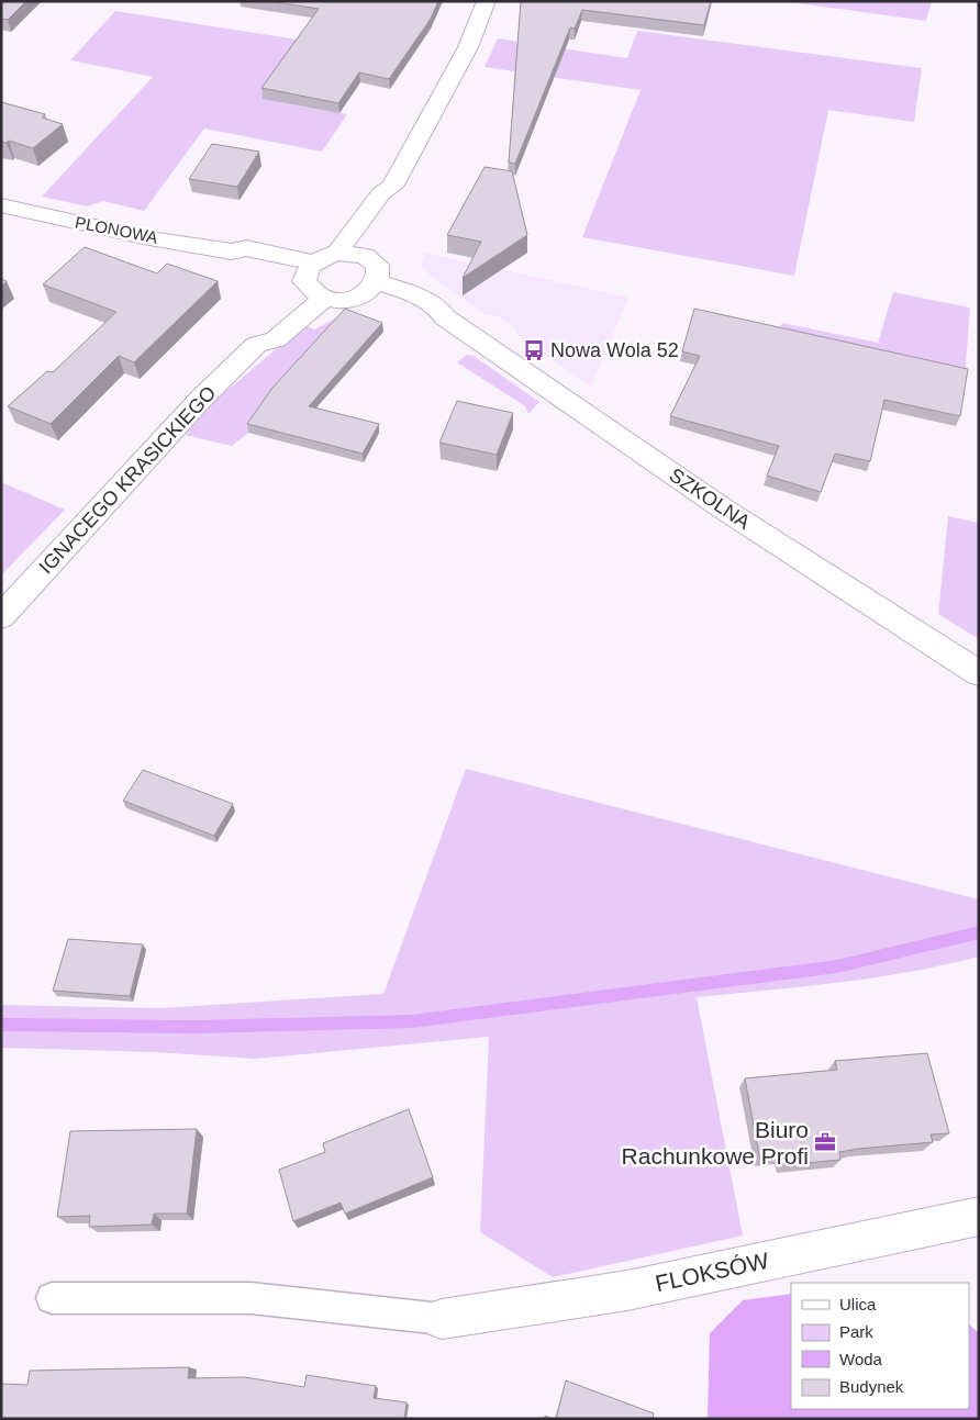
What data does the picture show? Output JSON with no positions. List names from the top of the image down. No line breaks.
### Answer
{"streets":{"street":["PLONOWA","IGNACEGO KRASICKIEGO","SZKOLNA","FLOKSÓW"]},"crossings":[["PLONOWA","IGNACEGO KRASICKIEGO"],["PLONOWA","SZKOLNA"]],"places":{"bus stop":["Nowa Wola 52"],"office":["Biuro Rachunkowe Profi"]},"legend":["Ulica","Park","Woda","Budynek"]}
